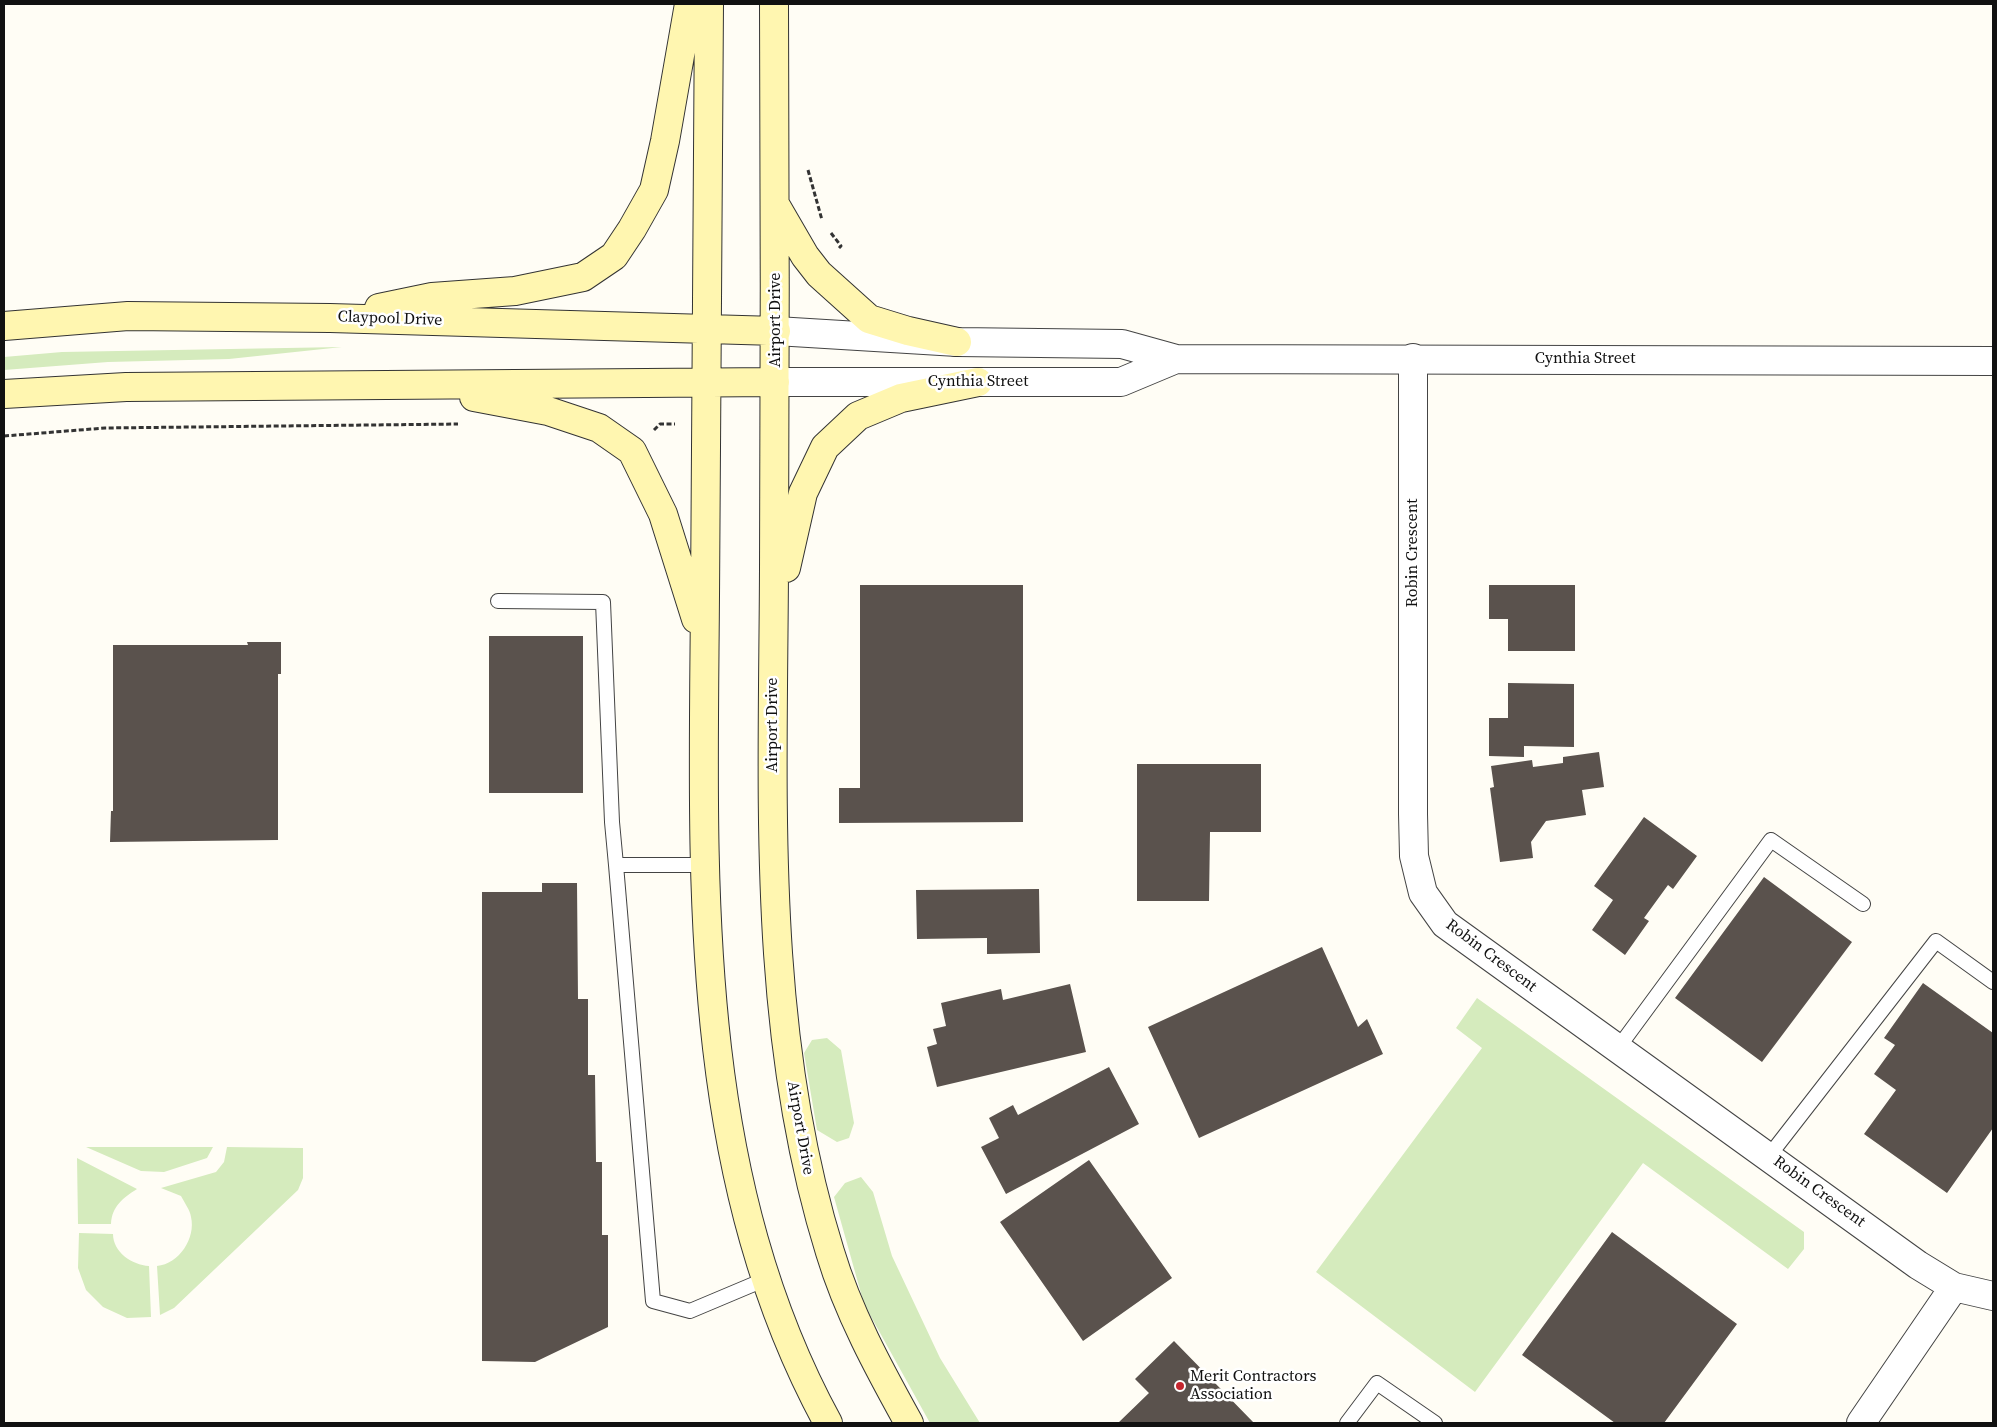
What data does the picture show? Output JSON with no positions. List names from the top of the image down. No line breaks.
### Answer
{"streets":{"main road":["Claypool Drive","Airport Drive"],"street":["Cynthia Street","Robin Crescent"]},"crossings":[["Claypool Drive","Airport Drive"],["Claypool Drive","Cynthia Street"],["Airport Drive","Cynthia Street"],["Cynthia Street","Robin Crescent"]],"places":["Merit Contractors Association"]}
